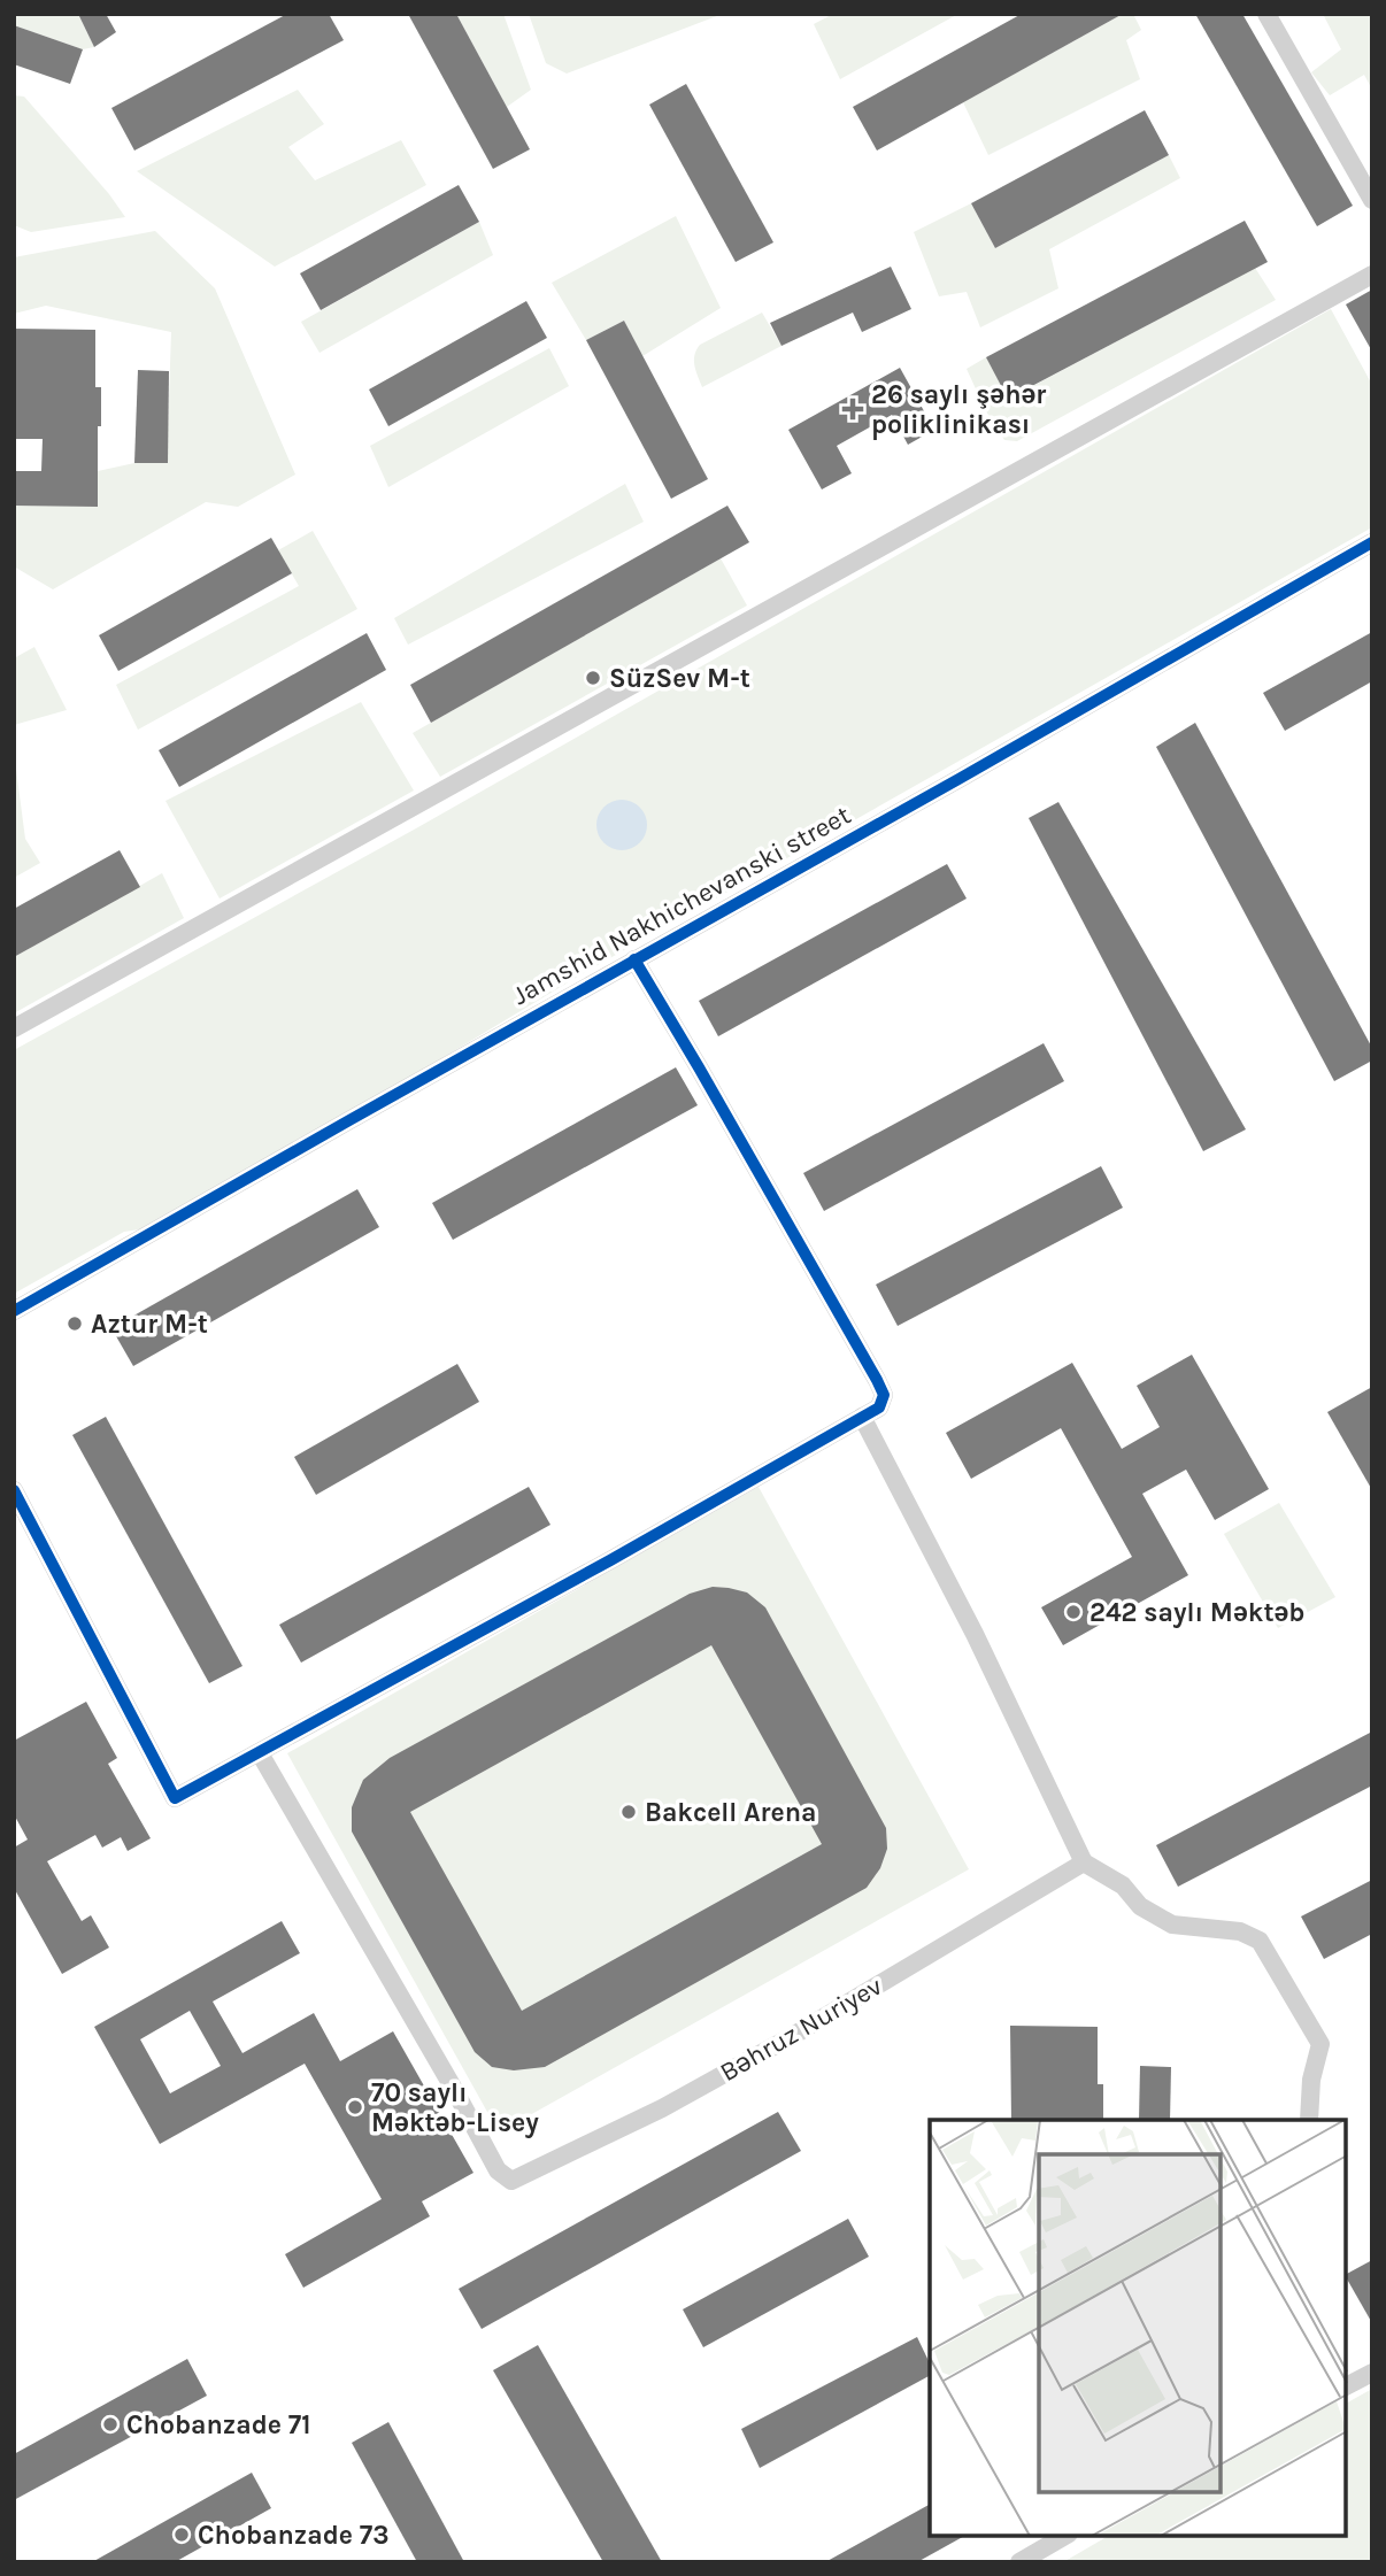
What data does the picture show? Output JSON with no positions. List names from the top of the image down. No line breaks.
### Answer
{"streets":{"street":["Jamshid Nakhichevanski street","Bəhruz Nuriyev"]},"places":{"health":["26 saylı şəhər poliklinikası"],"other":["SüzSev M-t","Aztur M-t","242 saylı Məktəb","Bakcell Arena","70 saylı Məktəb-Lisey","Chobanzade 71","Chobanzade 73"]}}
